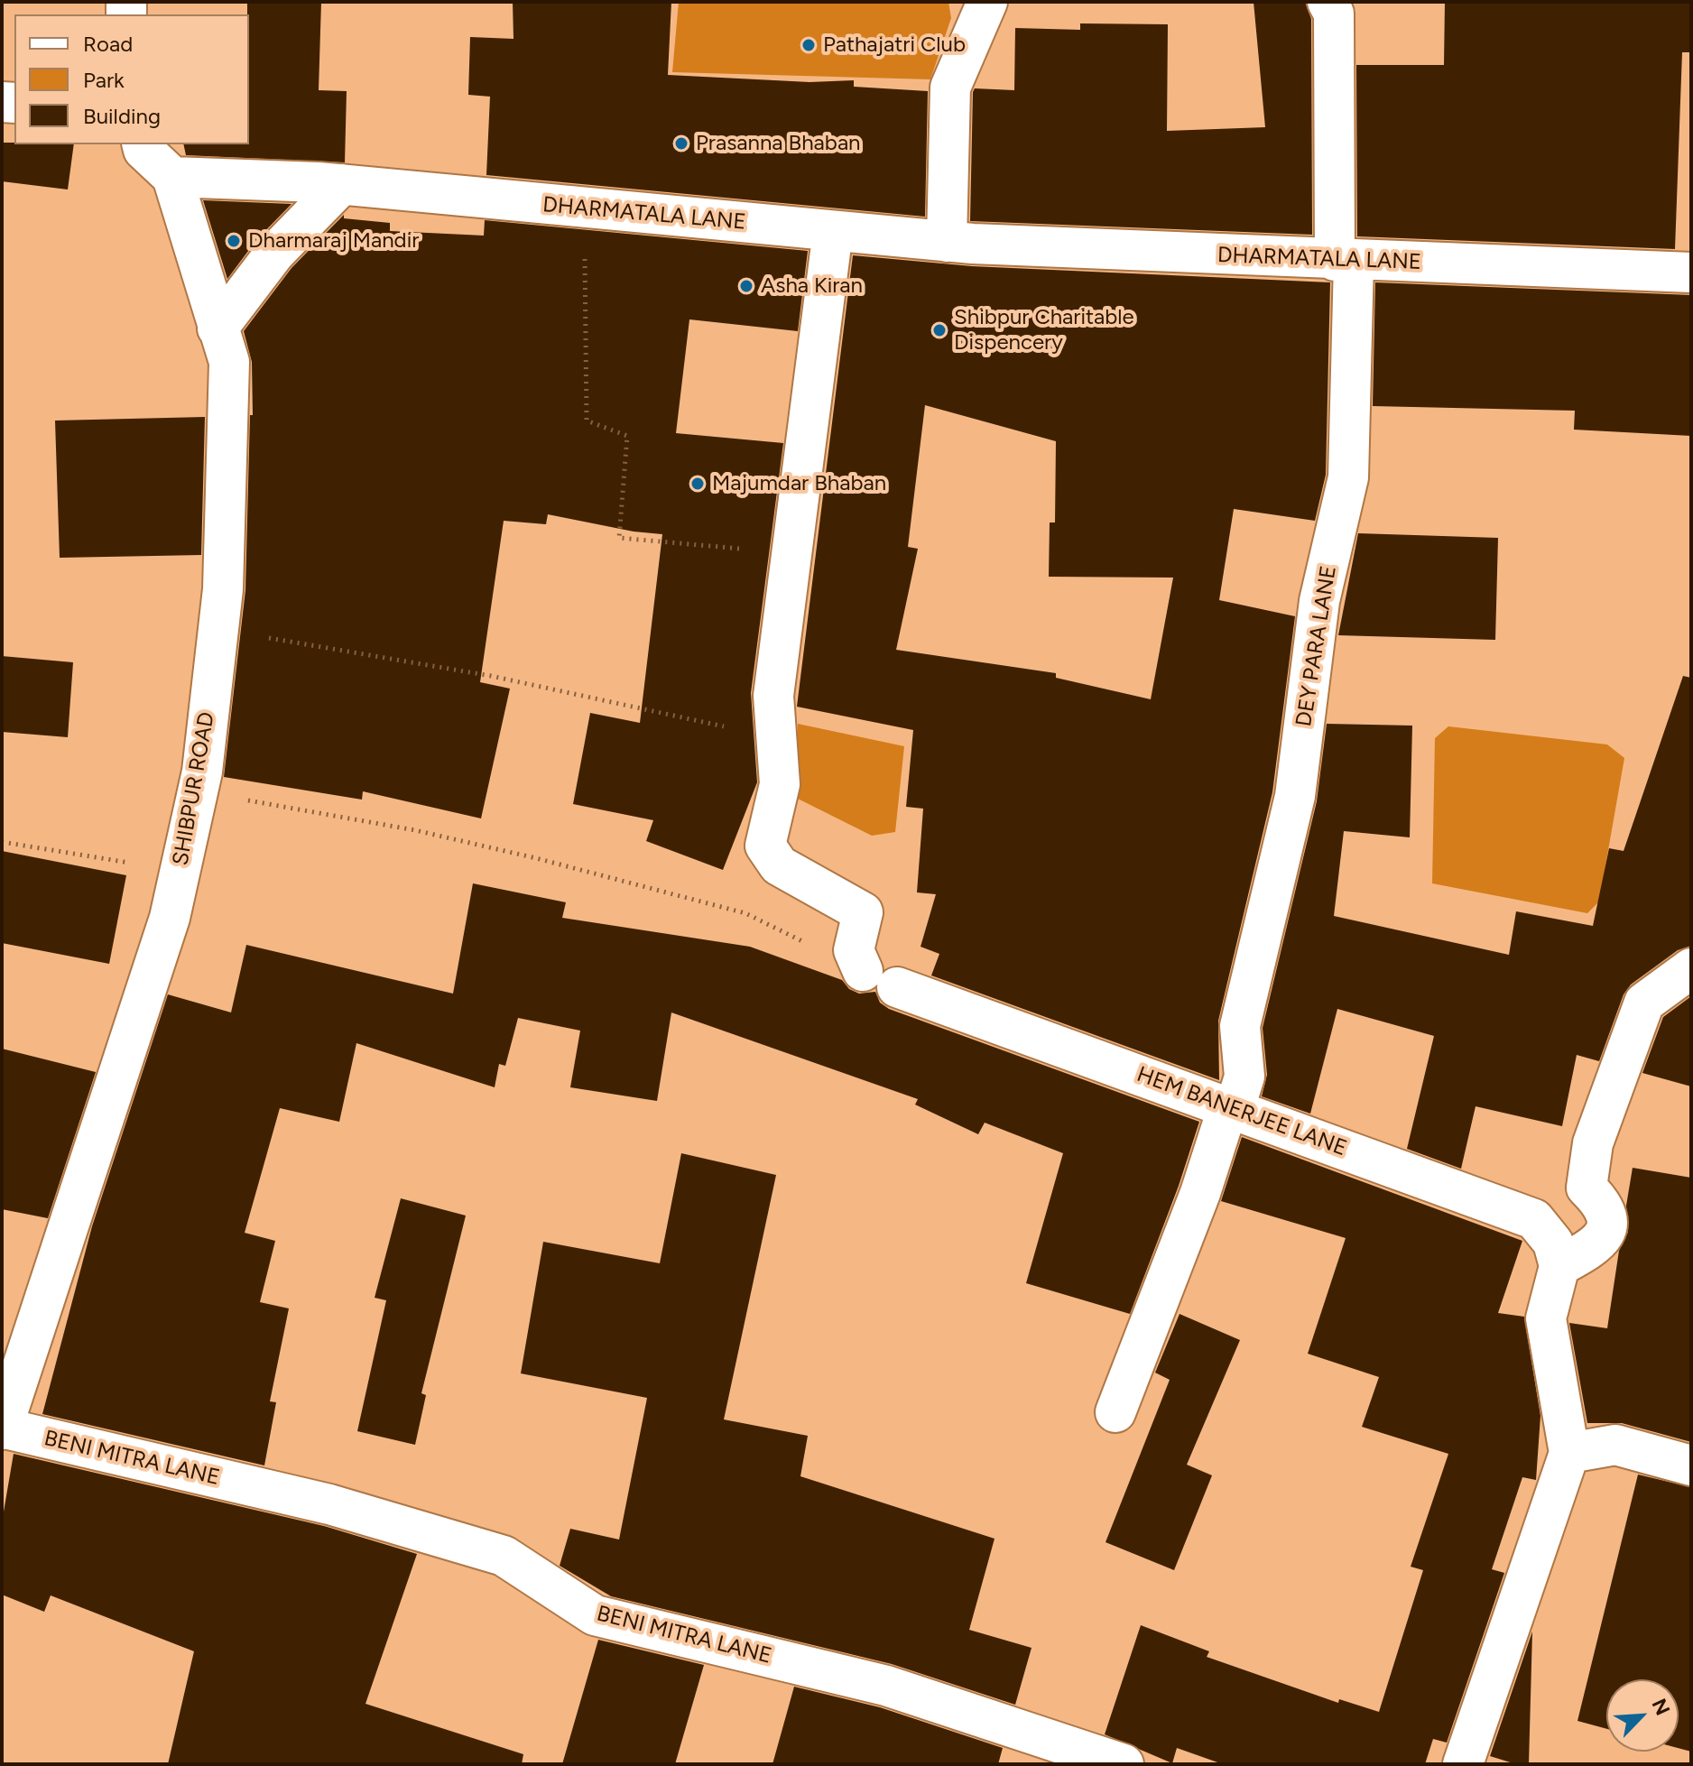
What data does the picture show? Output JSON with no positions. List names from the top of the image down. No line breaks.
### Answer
{"streets":{"street":["DHARMATALA LANE","DEY PARA LANE","SHIBPUR ROAD","HEM BANERJEE LANE","BENI MITRA LANE"]},"crossings":[["DHARMATALA LANE","DEY PARA LANE"],["DHARMATALA LANE","SHIBPUR ROAD"],["DEY PARA LANE","HEM BANERJEE LANE"],["SHIBPUR ROAD","BENI MITRA LANE"]],"places":["Pathajatri Club","Prasanna Bhaban","Dharmaraj Mandir","Asha Kiran","Shibpur Charitable Dispencery","Majumdar Bhaban"],"legend":["Road","Park","Building"],"north":"top right"}
